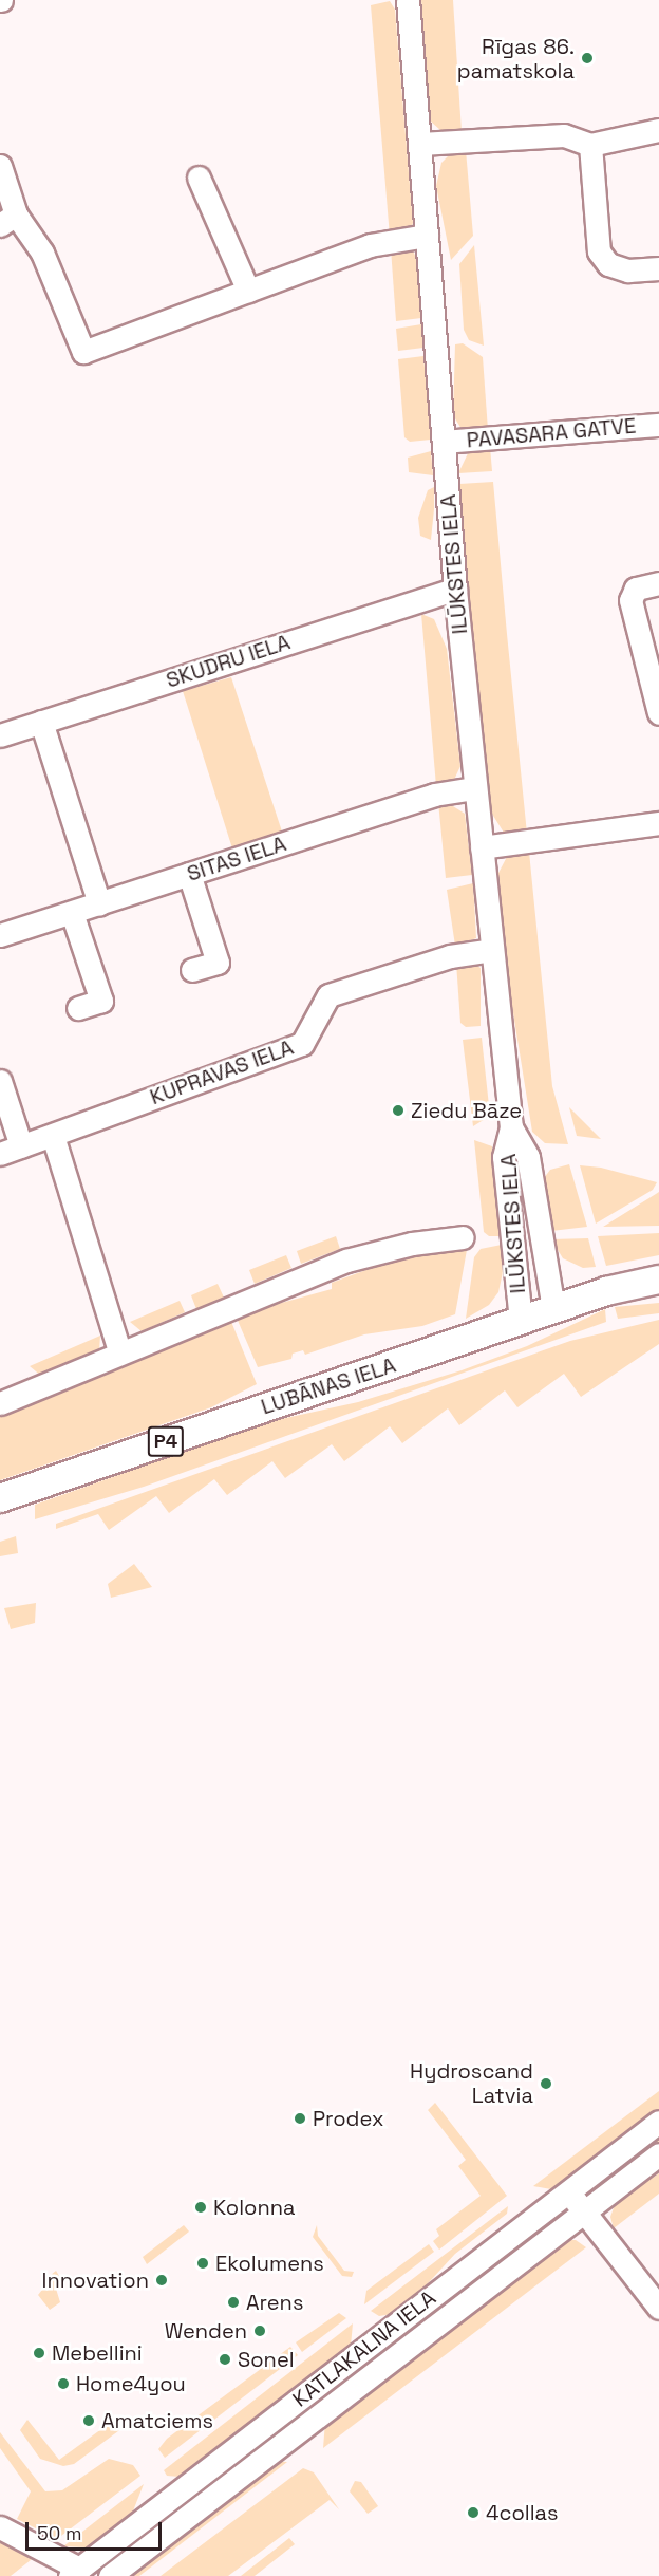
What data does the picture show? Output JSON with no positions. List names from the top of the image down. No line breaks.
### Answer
{"streets":{"main road":["LUBĀNAS IELA","P4"],"street":["PAVASARA GATVE","ILŪKSTES IELA","SKUDRU IELA","SITAS IELA","KUPRAVAS IELA","KATLAKALNA IELA"]},"crossings":[["PAVASARA GATVE","ILŪKSTES IELA"],["ILŪKSTES IELA","SKUDRU IELA"],["ILŪKSTES IELA","SITAS IELA"],["ILŪKSTES IELA","KUPRAVAS IELA"],["ILŪKSTES IELA","LUBĀNAS IELA"]],"places":["Rīgas 86. pamatskola","Ziedu Bāze","Hydroscand Latvia","Prodex","Kolonna","Ekolumens","Innovation","Arens","Wenden","Mebellini","Sonel","Home4you","Amatciems","4collas"],"scale_bar":"50 m"}
